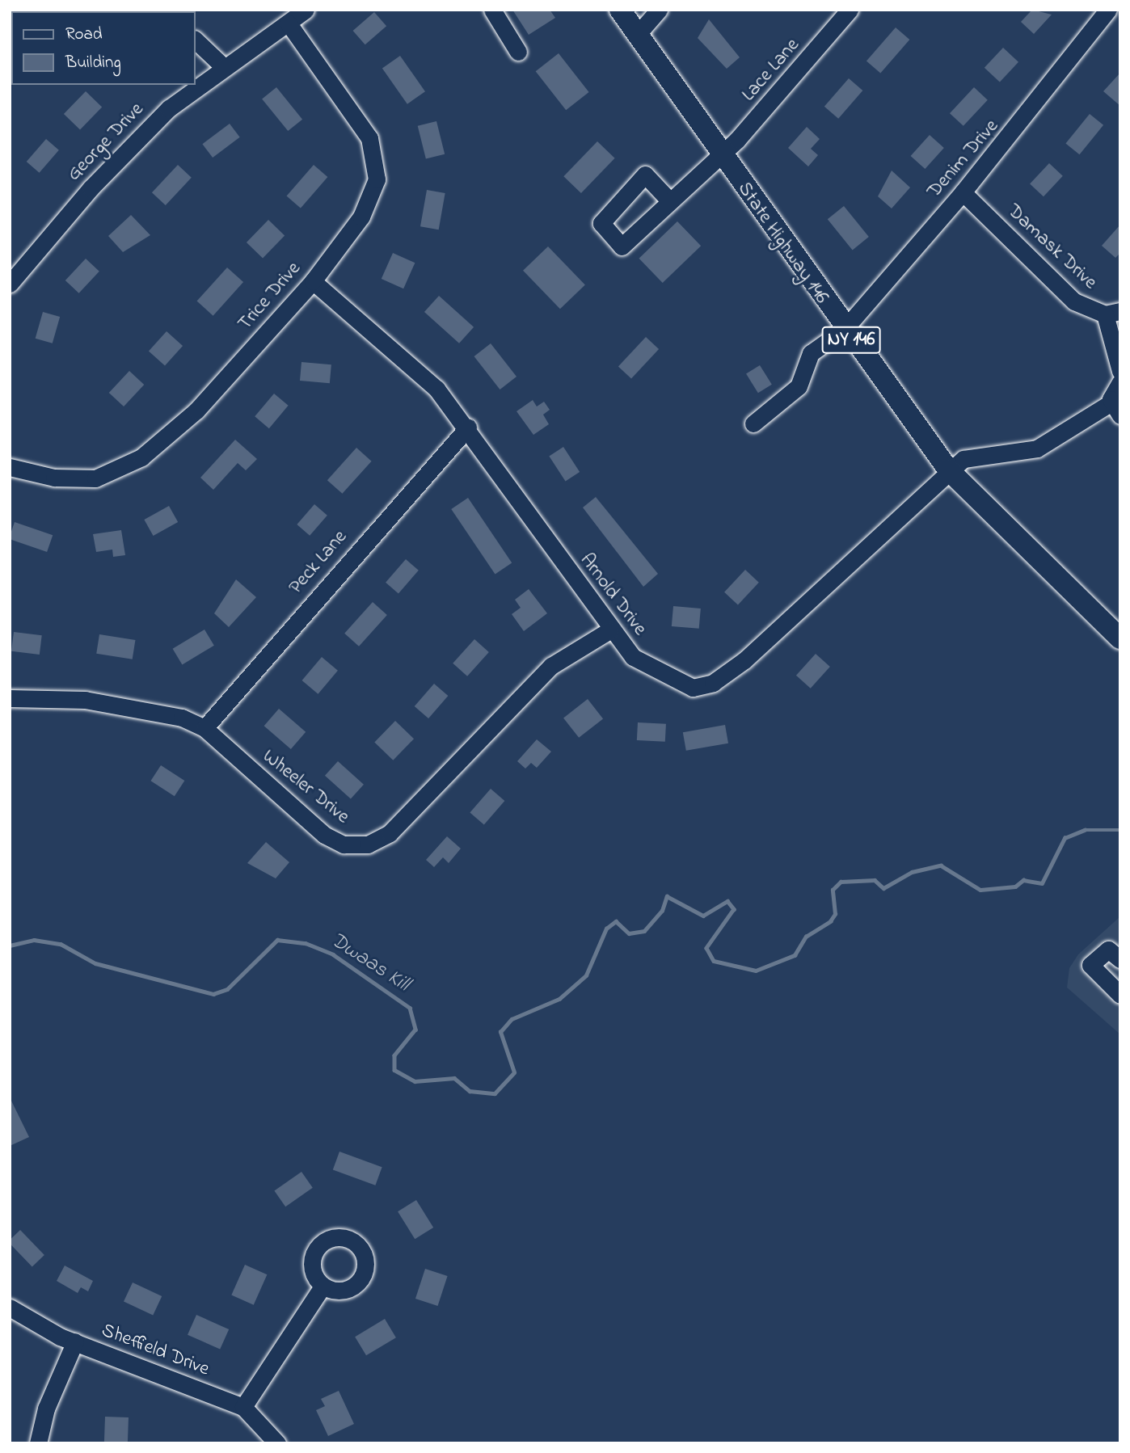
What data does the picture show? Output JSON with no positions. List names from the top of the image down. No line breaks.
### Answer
{"streets":{"main road":["State Highway 146","NY 146"],"street":["Lace Lane","George Drive","Denim Drive","Damask Drive","Trice Drive","Peck Lane","Arnold Drive","Wheeler Drive","Sheffield Drive"]},"crossings":[["Lace Lane","State Highway 146"],["George Drive","Trice Drive"],["Denim Drive","State Highway 146"],["Denim Drive","Damask Drive"],["State Highway 146","Arnold Drive"],["Trice Drive","Arnold Drive"],["Peck Lane","Arnold Drive"],["Peck Lane","Wheeler Drive"],["Arnold Drive","Wheeler Drive"]],"water":["Dwaas Kill"],"legend":["Road","Building"]}
